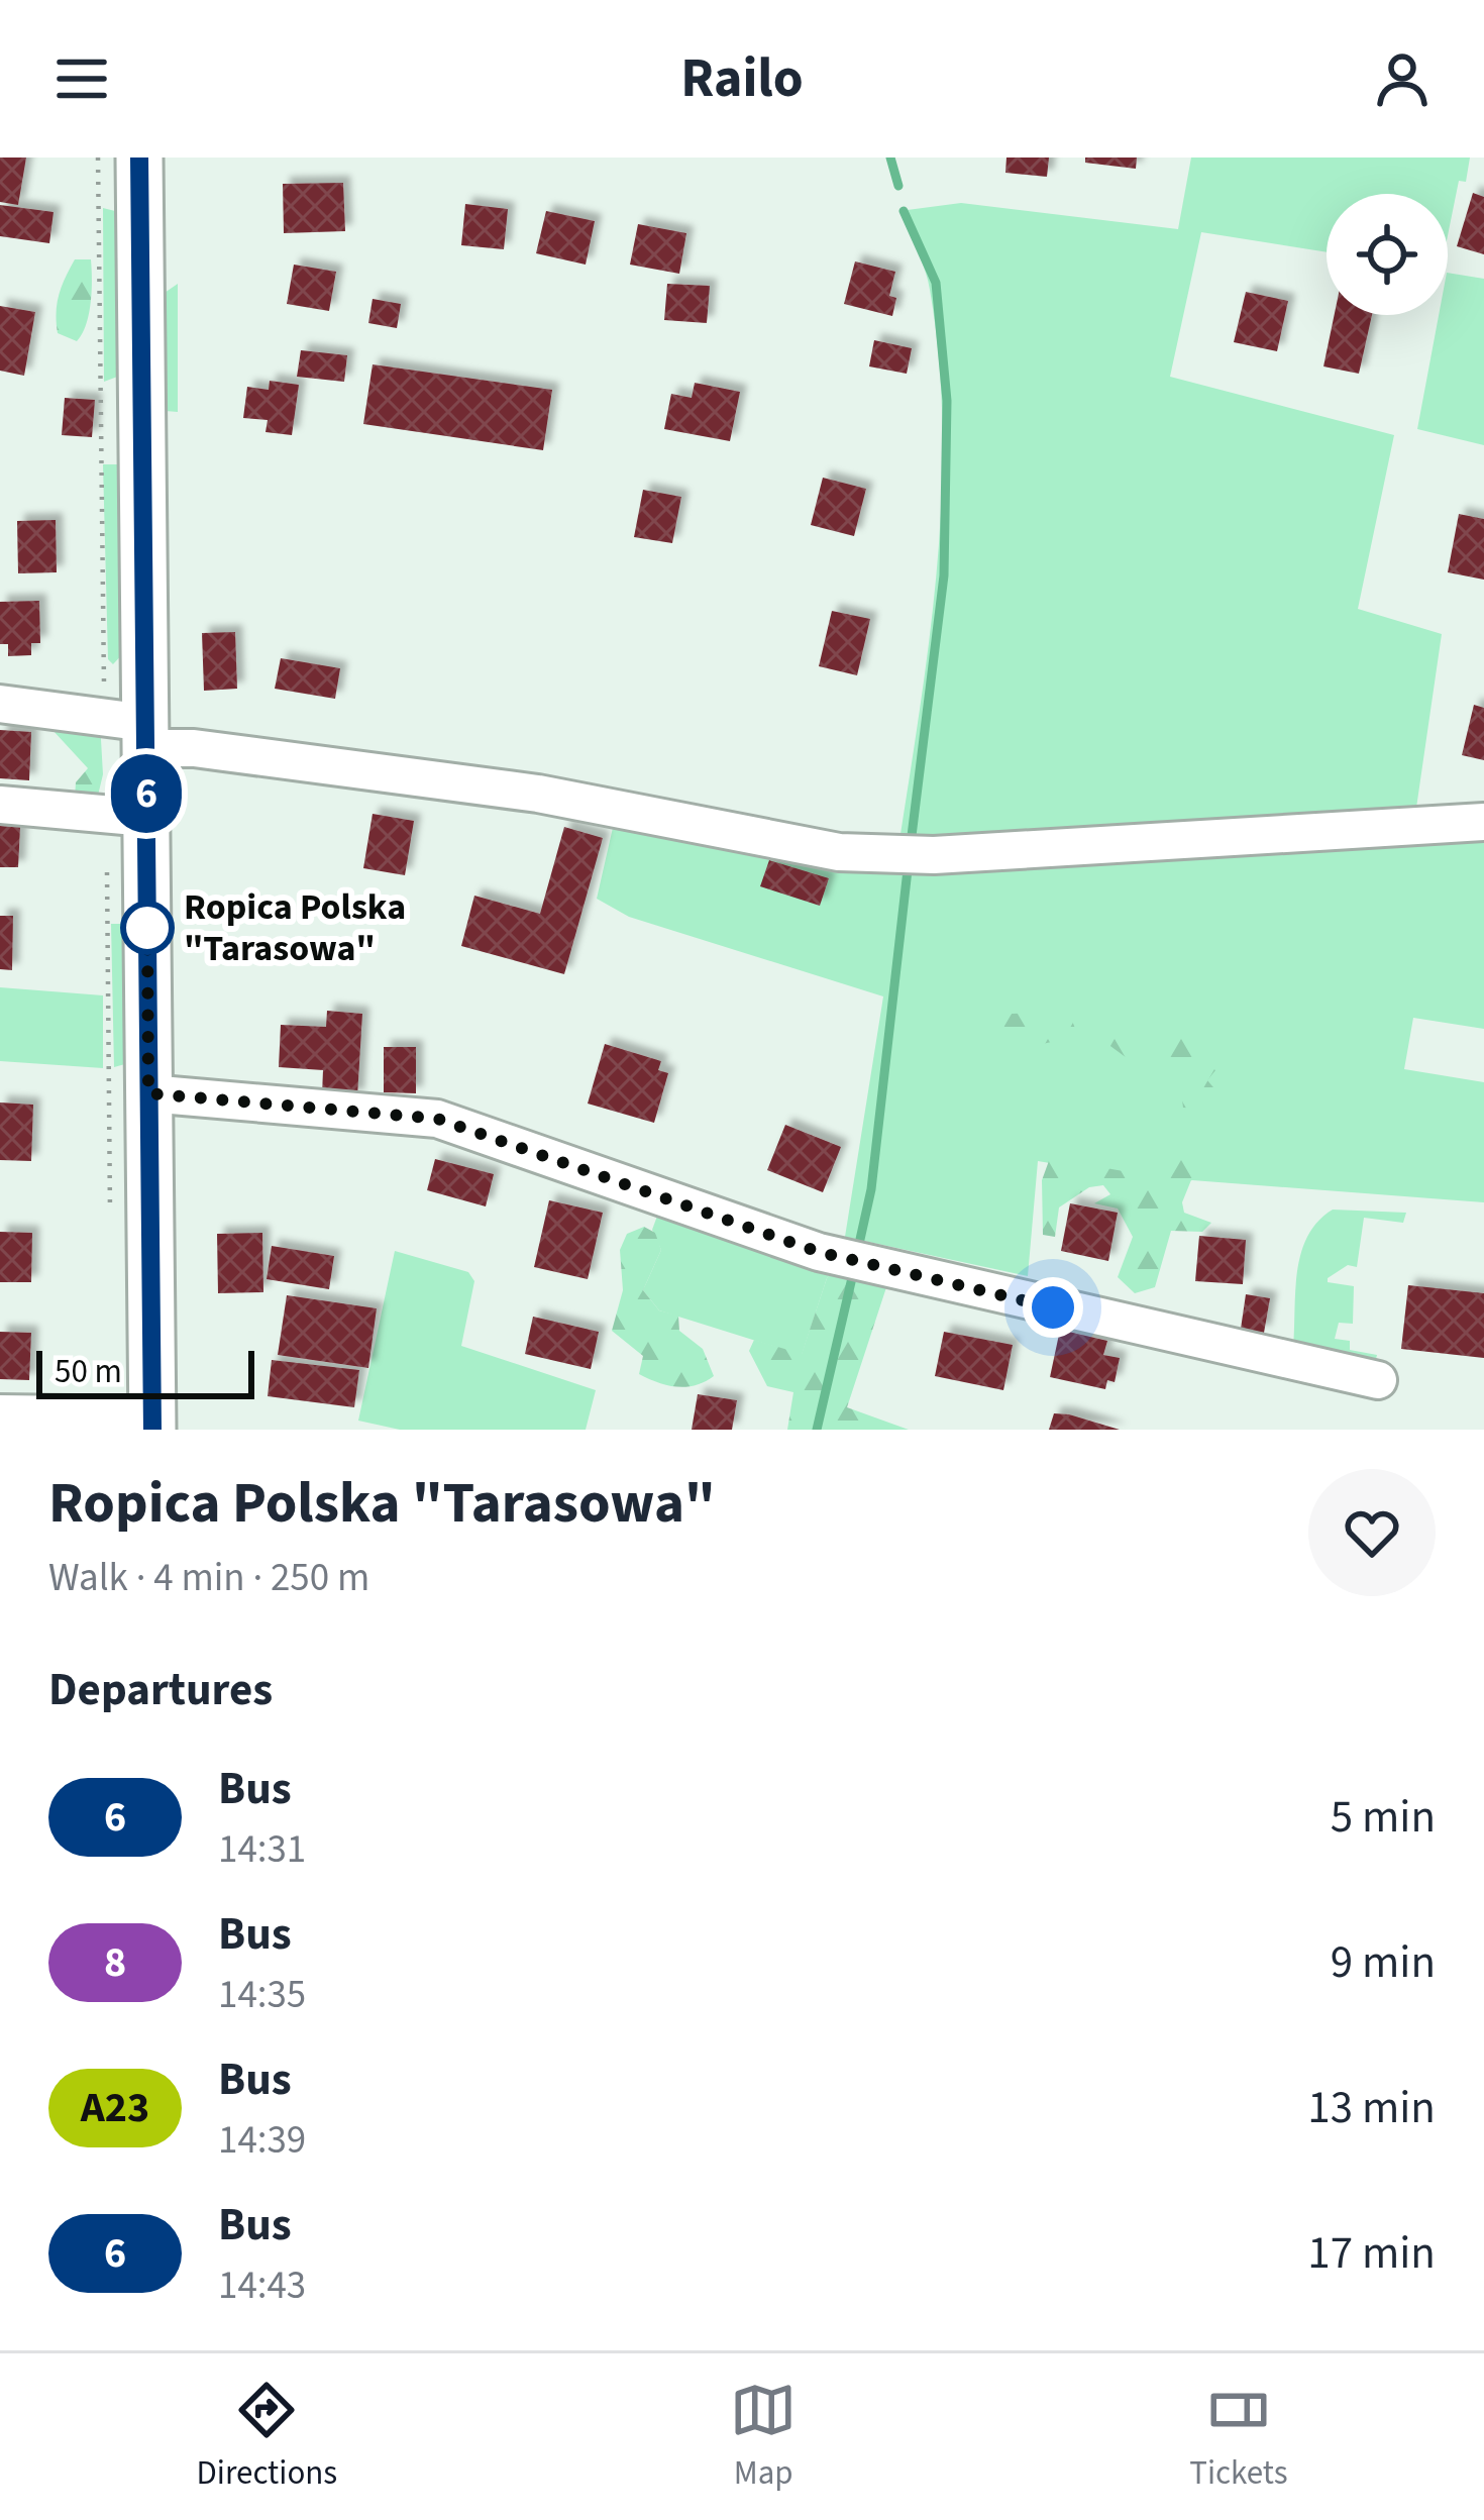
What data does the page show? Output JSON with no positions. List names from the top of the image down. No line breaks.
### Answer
{"places":["Ropica Polska \"Tarasowa\""],"lines":["bus line 6"],"scale_bar":"50 m","page":{"header":"Railo","on_map":"6","scale":"50 m","heading":[["Ropica Polska \"Tarasowa\"","Walk · 4 min · 250 m"],"Departures"],"list":[{"mark":"6","name":"Bus","note":"14:31","value":"5 min"},{"mark":"8","name":"Bus","note":"14:35","value":"9 min"},{"mark":"A23","name":"Bus","note":"14:39","value":"13 min"},{"mark":"6","name":"Bus","note":"14:43","value":"17 min"}],"tabs":["Directions","Map","Tickets"]}}
